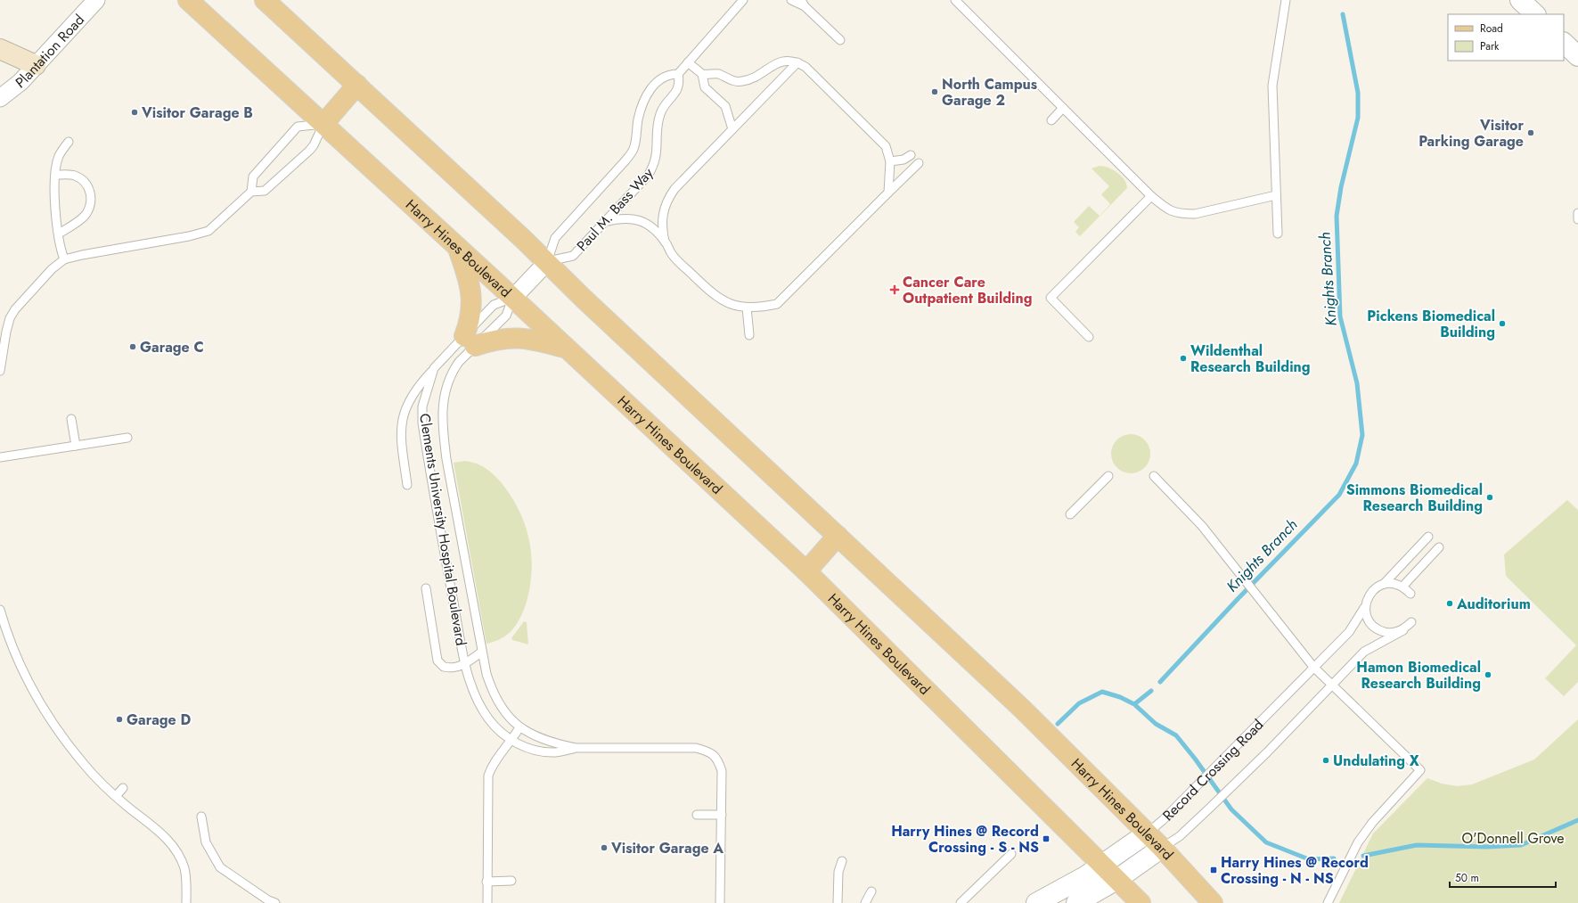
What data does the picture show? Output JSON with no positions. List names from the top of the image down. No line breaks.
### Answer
{"streets":{"main road":["Harry Hines Boulevard"],"street":["Plantation Road","Record Crossing Road"],"lane":["Paul M. Bass Way","Clements University Hospital Boulevard"]},"crossings":[["Paul M. Bass Way","Harry Hines Boulevard"],["Harry Hines Boulevard","Clements University Hospital Boulevard"],["Harry Hines Boulevard","Record Crossing Road"]],"water":["Knights Branch"],"parks":["O'Donnell Grove"],"places":{"other":["North Campus Garage 2","Visitor Garage B","Visitor Parking Garage","Pickens Biomedical Building","Garage C","Wildenthal Research Building","Simmons Biomedical Research Building","Auditorium","Hamon Biomedical Research Building","Garage D","Undulating X","Visitor Garage A"],"health":["Cancer Care Outpatient Building"],"transit":["Harry Hines @ Record Crossing - S - NS","Harry Hines @ Record Crossing - N - NS"]},"legend":["Road","Park"],"scale_bar":"50 m"}
